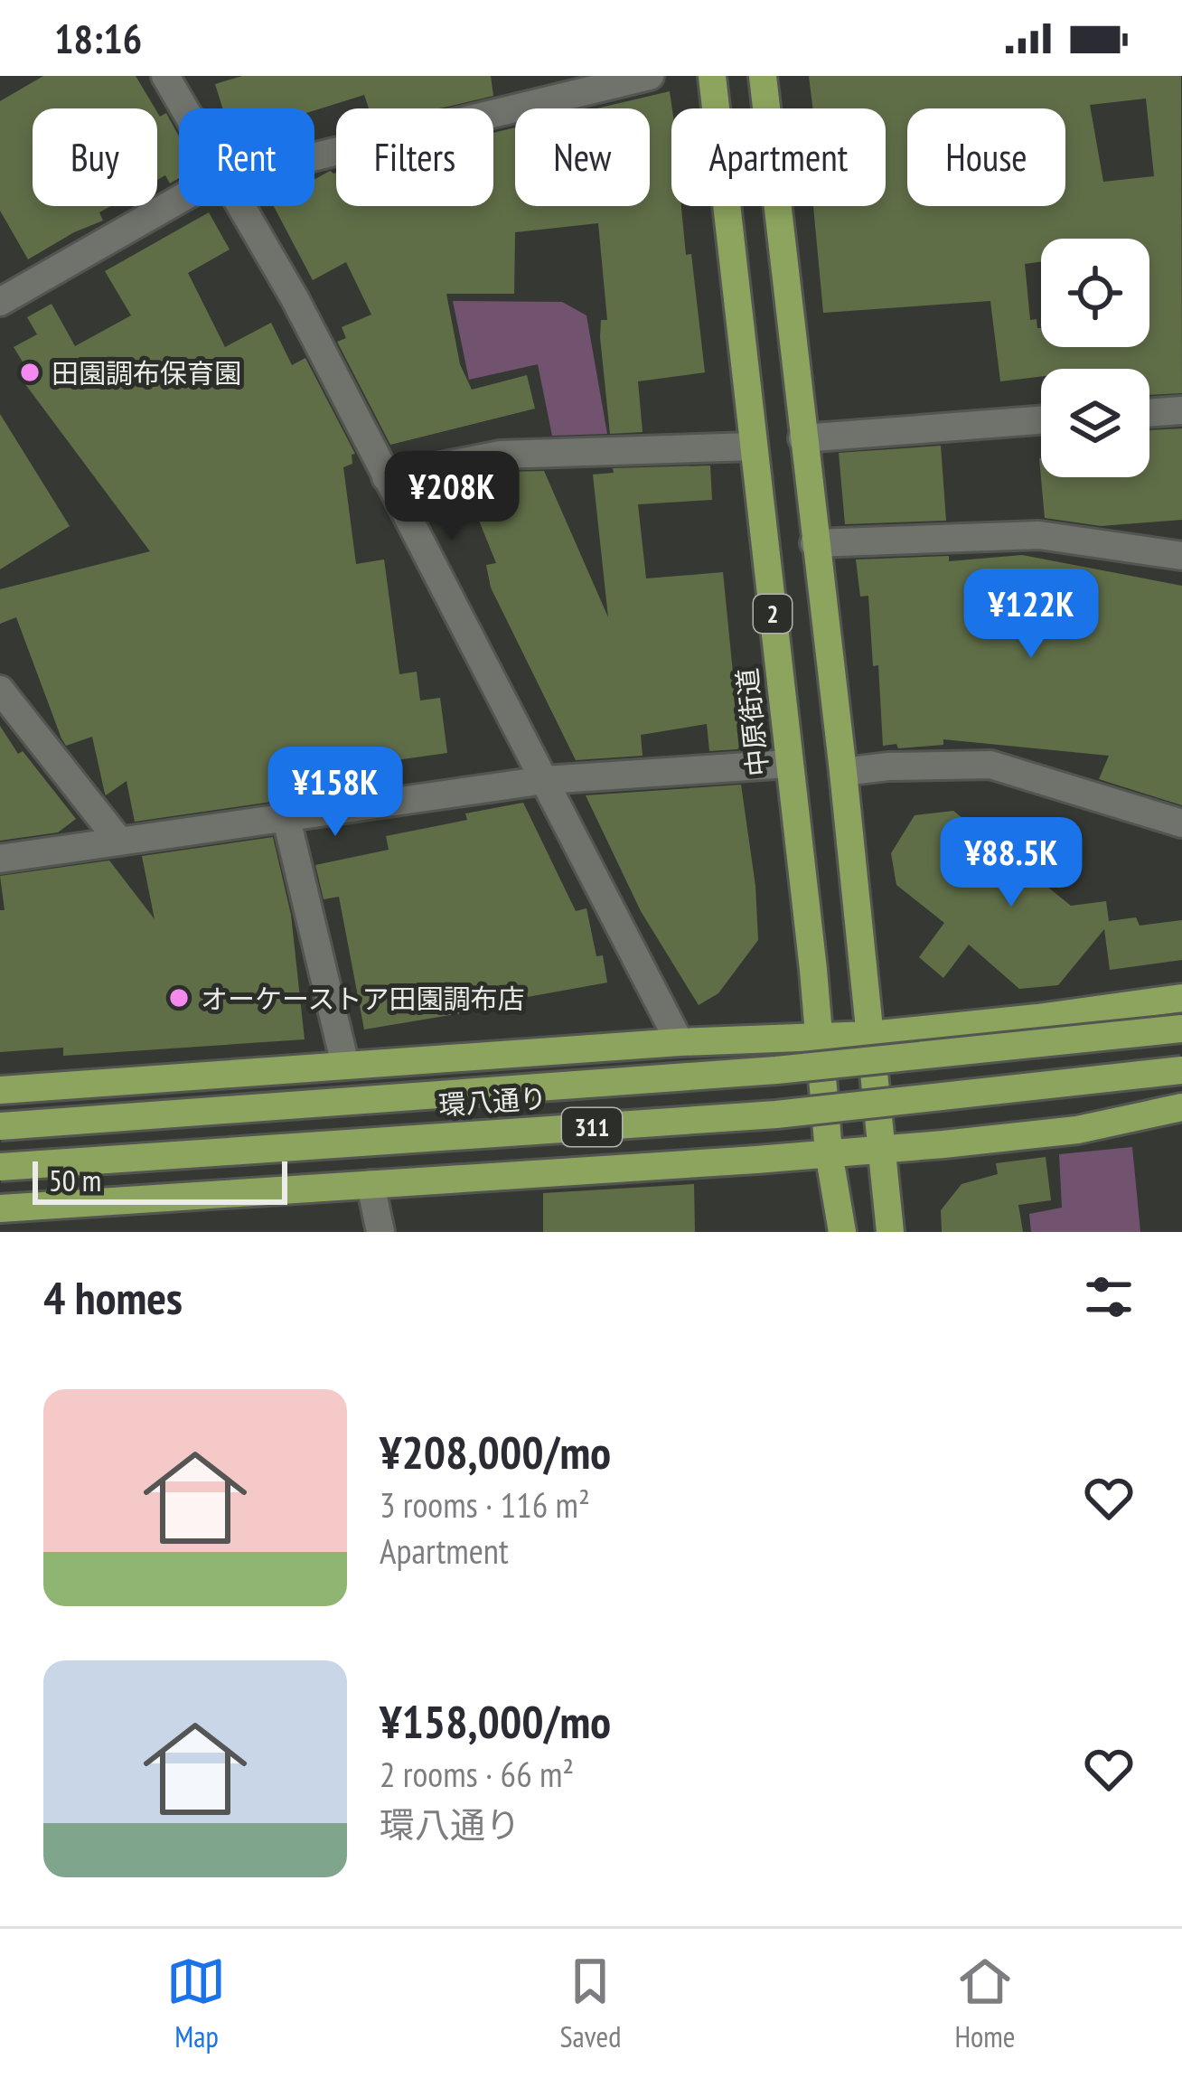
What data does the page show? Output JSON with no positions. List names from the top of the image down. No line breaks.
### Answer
{"streets":{"main road":["2","中原街道","環八通り","311"]},"crossings":[["2","311"],["中原街道","311"]],"places":["田園調布保育園","オーケーストア田園調布店"],"scale_bar":"50 m","page":{"status":"18:16","chip":["Buy","Rent","Filters","New","Apartment","House"],"price":["¥208K","¥122K","¥158K","¥88.5K"],"scale":"50 m","heading":"4 homes","list":[{"name":"¥208,000/mo","note":"3 rooms · 116 m² · Apartment"},{"name":"¥158,000/mo","note":"2 rooms · 66 m² · 環八通り"}],"tabs":["Map","Saved","Home"]}}
